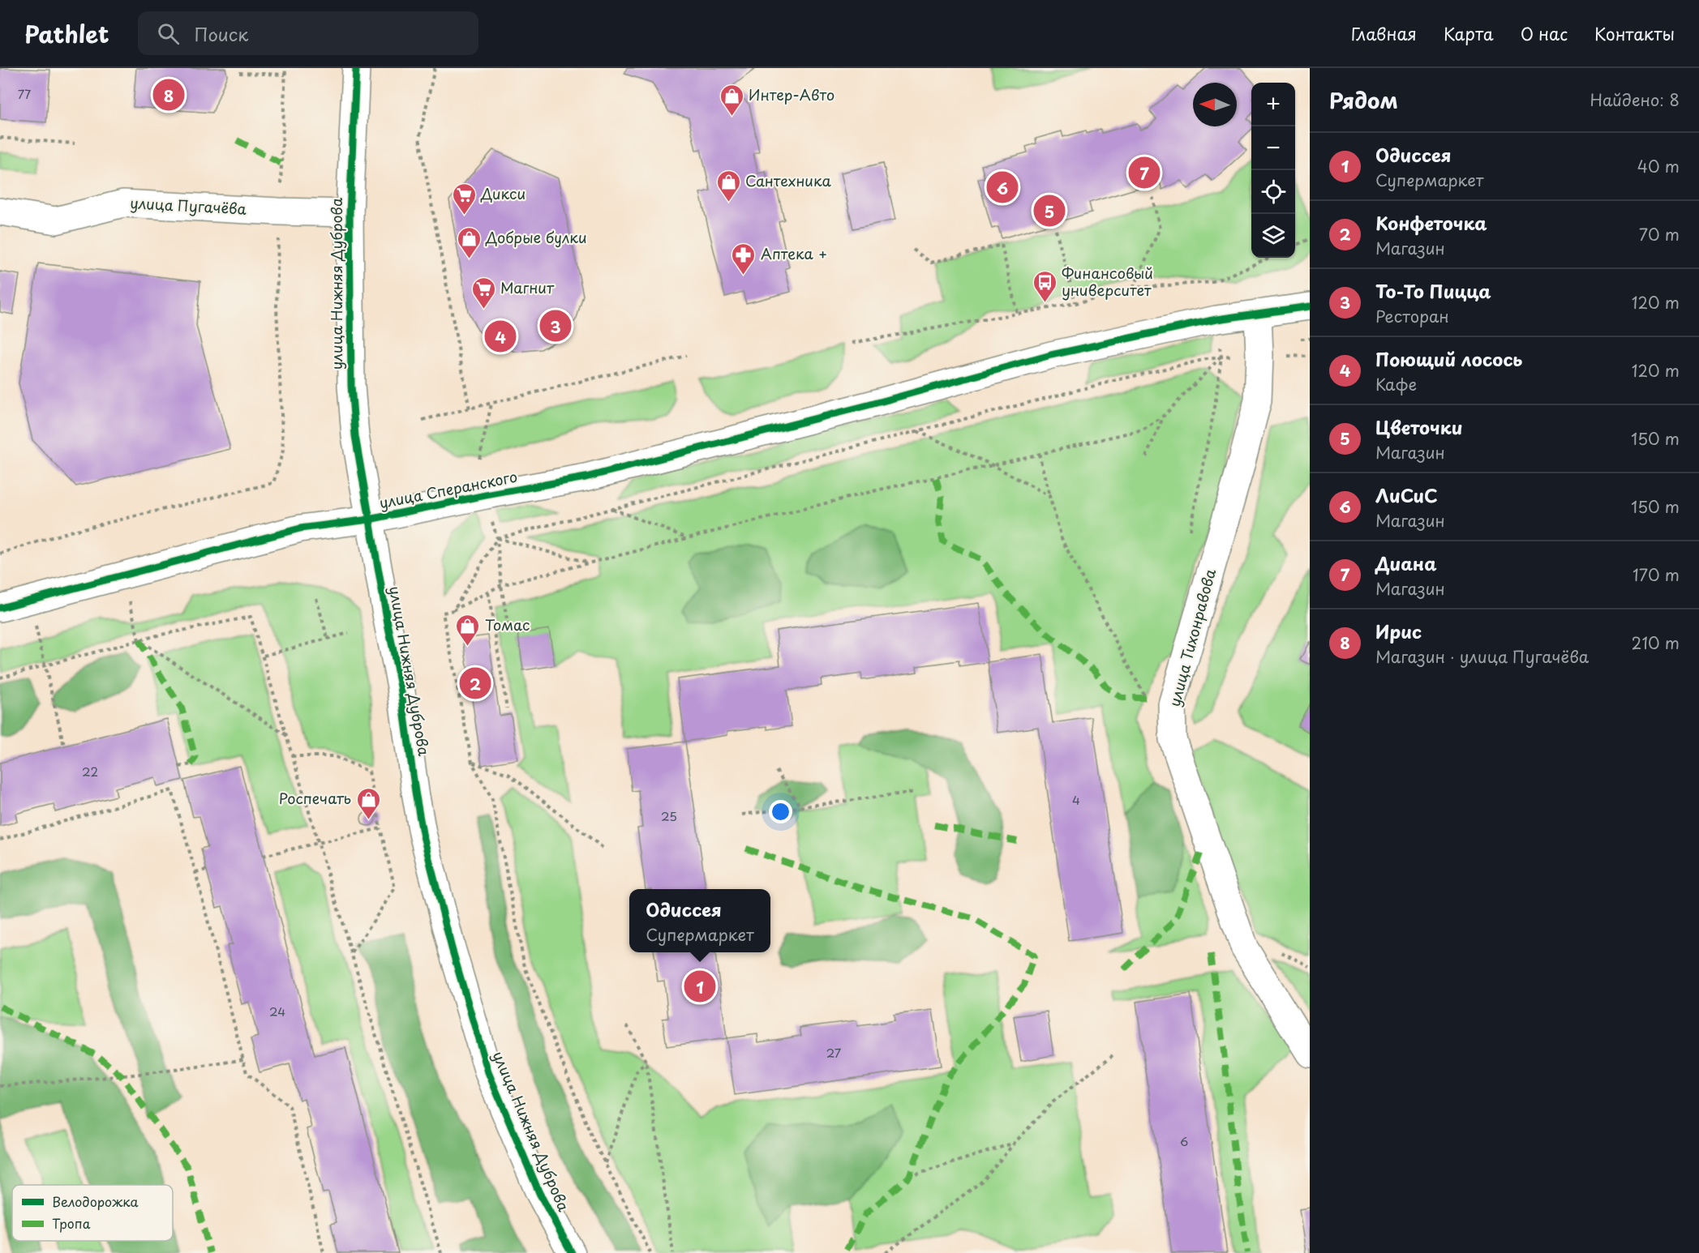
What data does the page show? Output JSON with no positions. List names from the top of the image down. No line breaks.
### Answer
{"streets":{"street":["улица Пугачёва","улица Нижняя Дуброва","улица Сперанского","улица Тихонравова"]},"crossings":[["улица Пугачёва","улица Нижняя Дуброва"],["улица Нижняя Дуброва","улица Сперанского"],["улица Сперанского","улица Тихонравова"]],"places":{"shop":["Интер-Авто","Сантехника","Добрые булки","Томас","Роспечать"],"supermarket":["Дикси","Магнит"],"pharmacy":["Аптека +"],"bus stop":["Финансовый университет"]},"house_numbers":["77","22","4","25","24","27","6"],"legend":["Велодорожка","Тропа"],"north":"left","page":{"header":"Pathlet","search":"Поиск","nav":["Главная","Карта","О нас","Контакты"],"heading":["Рядом","Найдено: 8"],"pins":["8","7","6","5","3","4","2","1"],"map_buttons":["+","−"],"list":[{"mark":"1","name":"Одиссея","note":"Супермаркет","value":"40 m"},{"mark":"2","name":"Конфеточка","note":"Магазин","value":"70 m"},{"mark":"3","name":"То-То Пицца","note":"Ресторан","value":"120 m"},{"mark":"4","name":"Поющий лосось","note":"Кафе","value":"120 m"},{"mark":"5","name":"Цветочки","note":"Магазин","value":"150 m"},{"mark":"6","name":"ЛиСиС","note":"Магазин","value":"150 m"},{"mark":"7","name":"Диана","note":"Магазин","value":"170 m"},{"mark":"8","name":"Ирис","note":"Магазин · улица Пугачёва","value":"210 m"}],"popup":["Одиссея","Супермаркет"]}}
